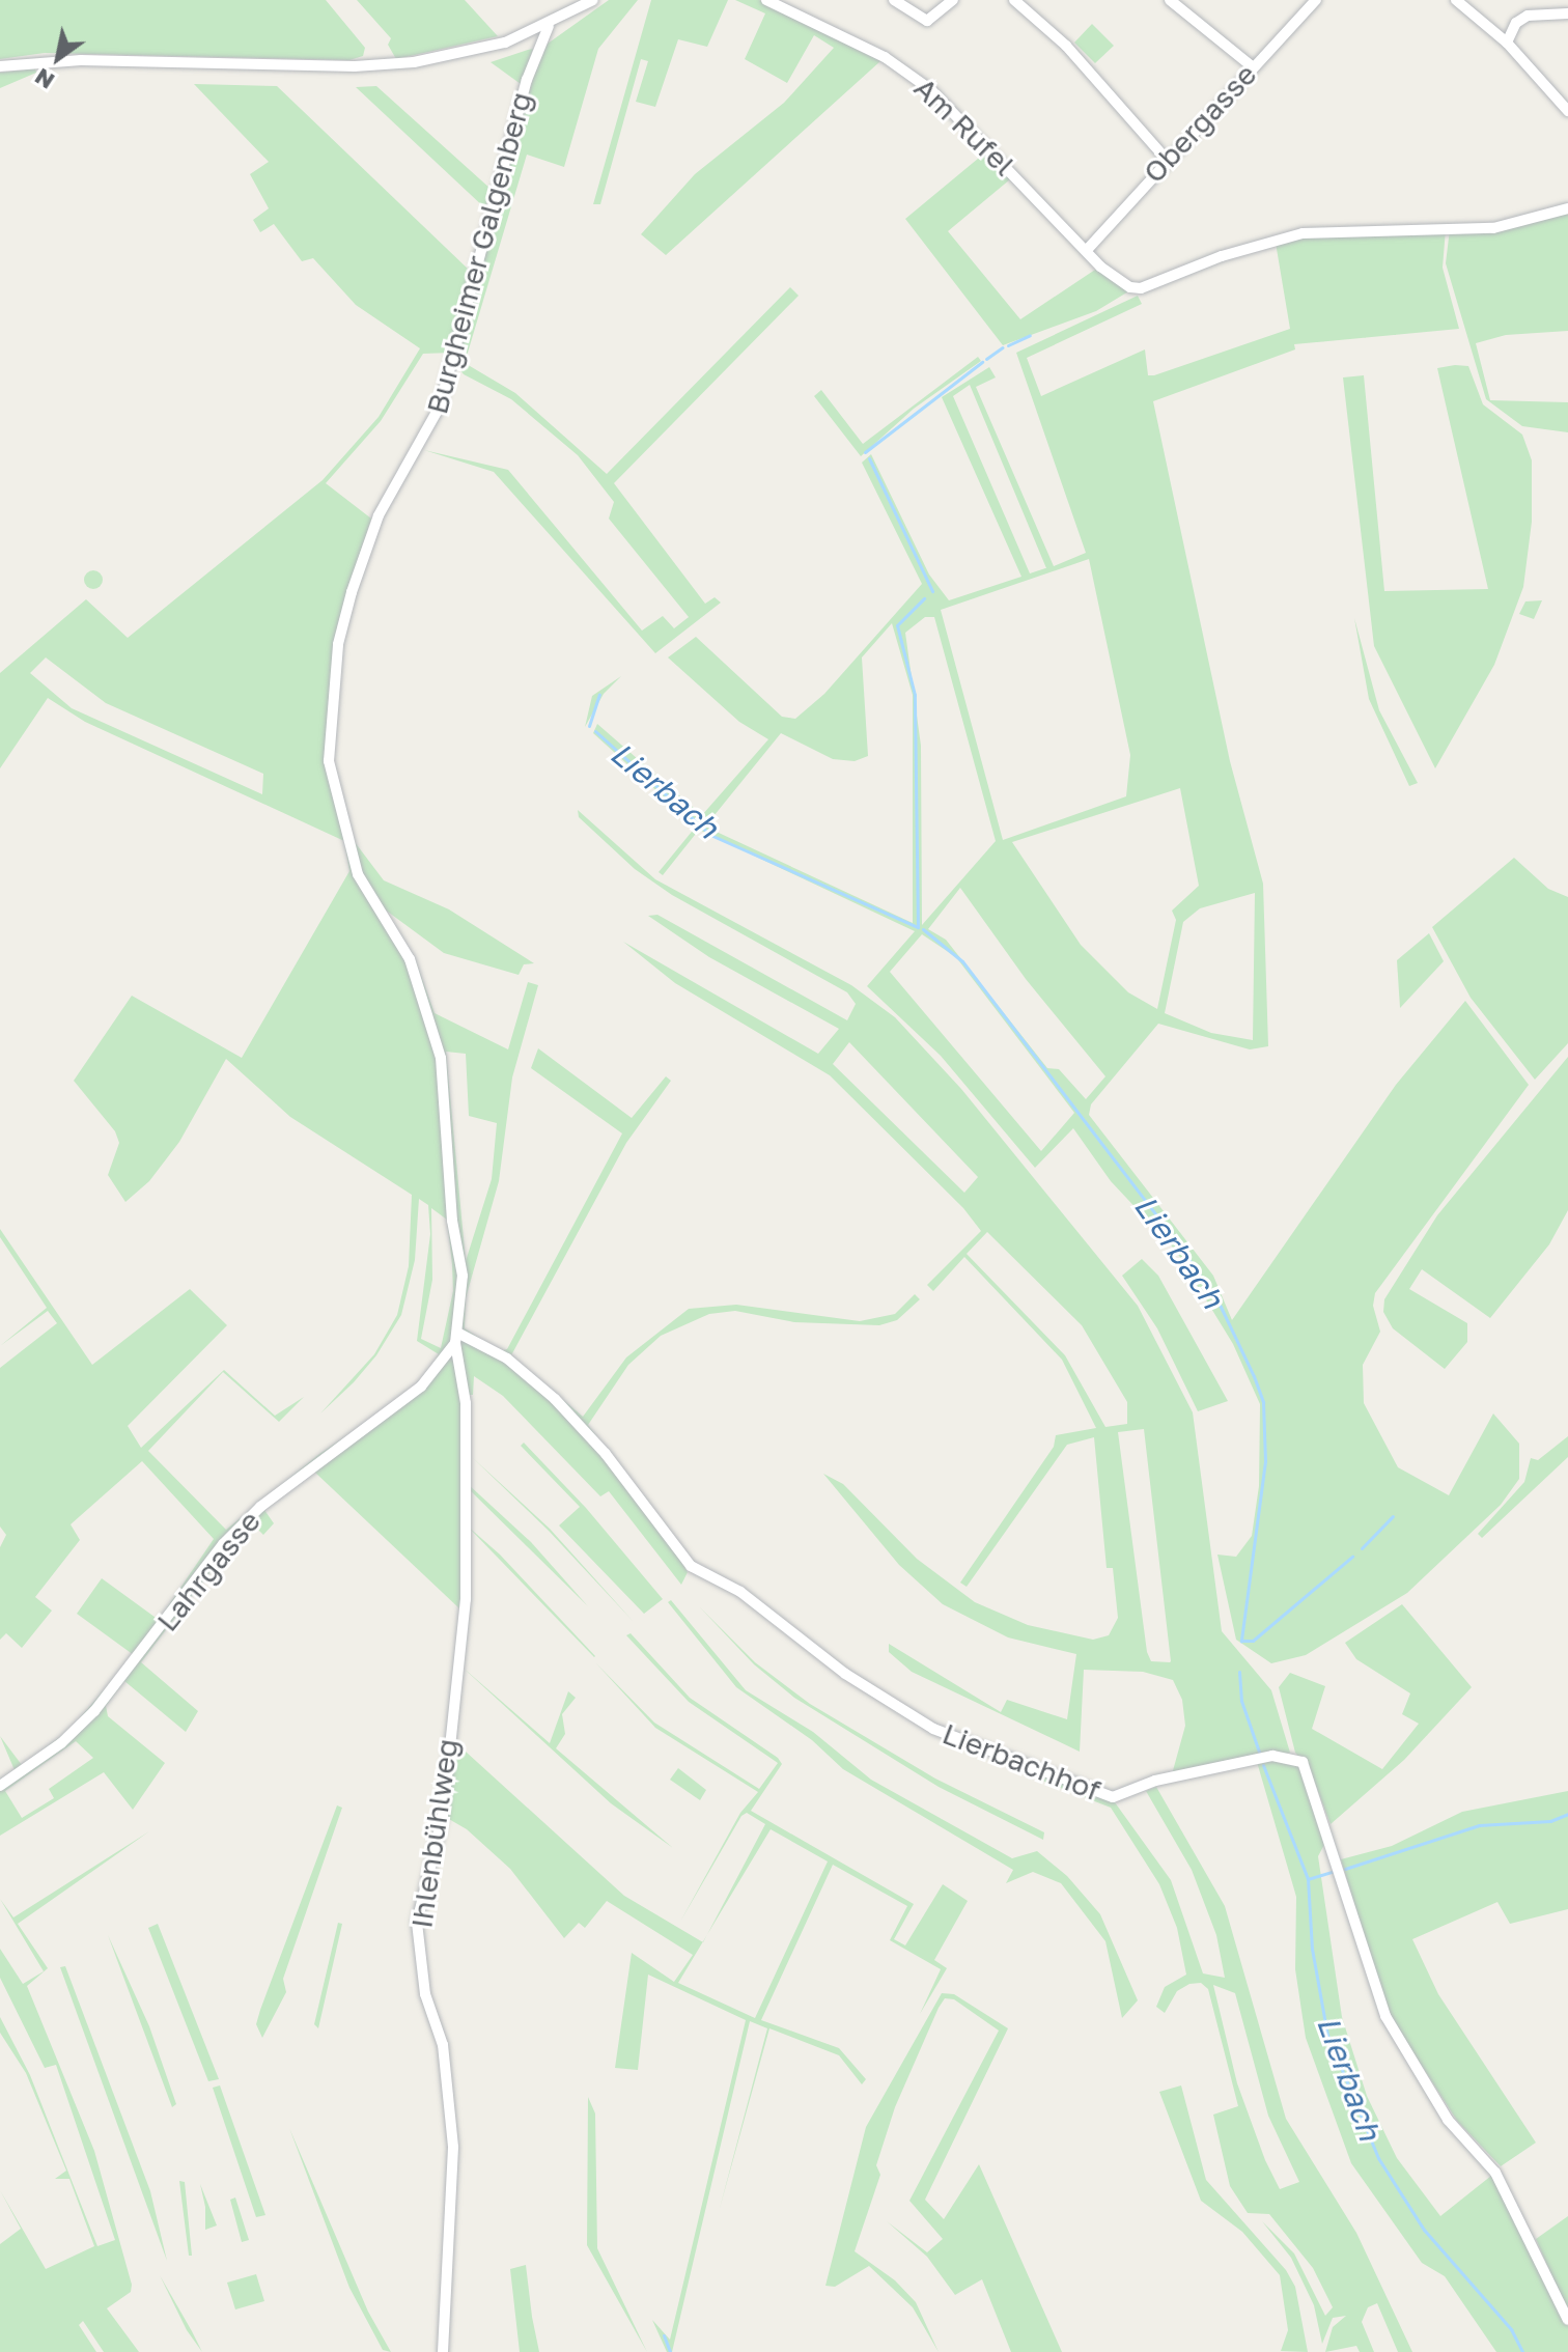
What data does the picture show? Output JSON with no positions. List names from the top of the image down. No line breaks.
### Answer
{"streets":{"street":["Obergasse","Am Rufel","Burgheimer Galgenberg","Lahrgasse","Lierbachhof","Ihlenbühlweg"]},"crossings":[["Obergasse","Am Rufel"],["Burgheimer Galgenberg","Lahrgasse"],["Burgheimer Galgenberg","Lierbachhof"],["Burgheimer Galgenberg","Ihlenbühlweg"],["Lahrgasse","Lierbachhof"],["Lahrgasse","Ihlenbühlweg"],["Lierbachhof","Ihlenbühlweg"]],"water":["Lierbach"],"north":"bottom left"}
